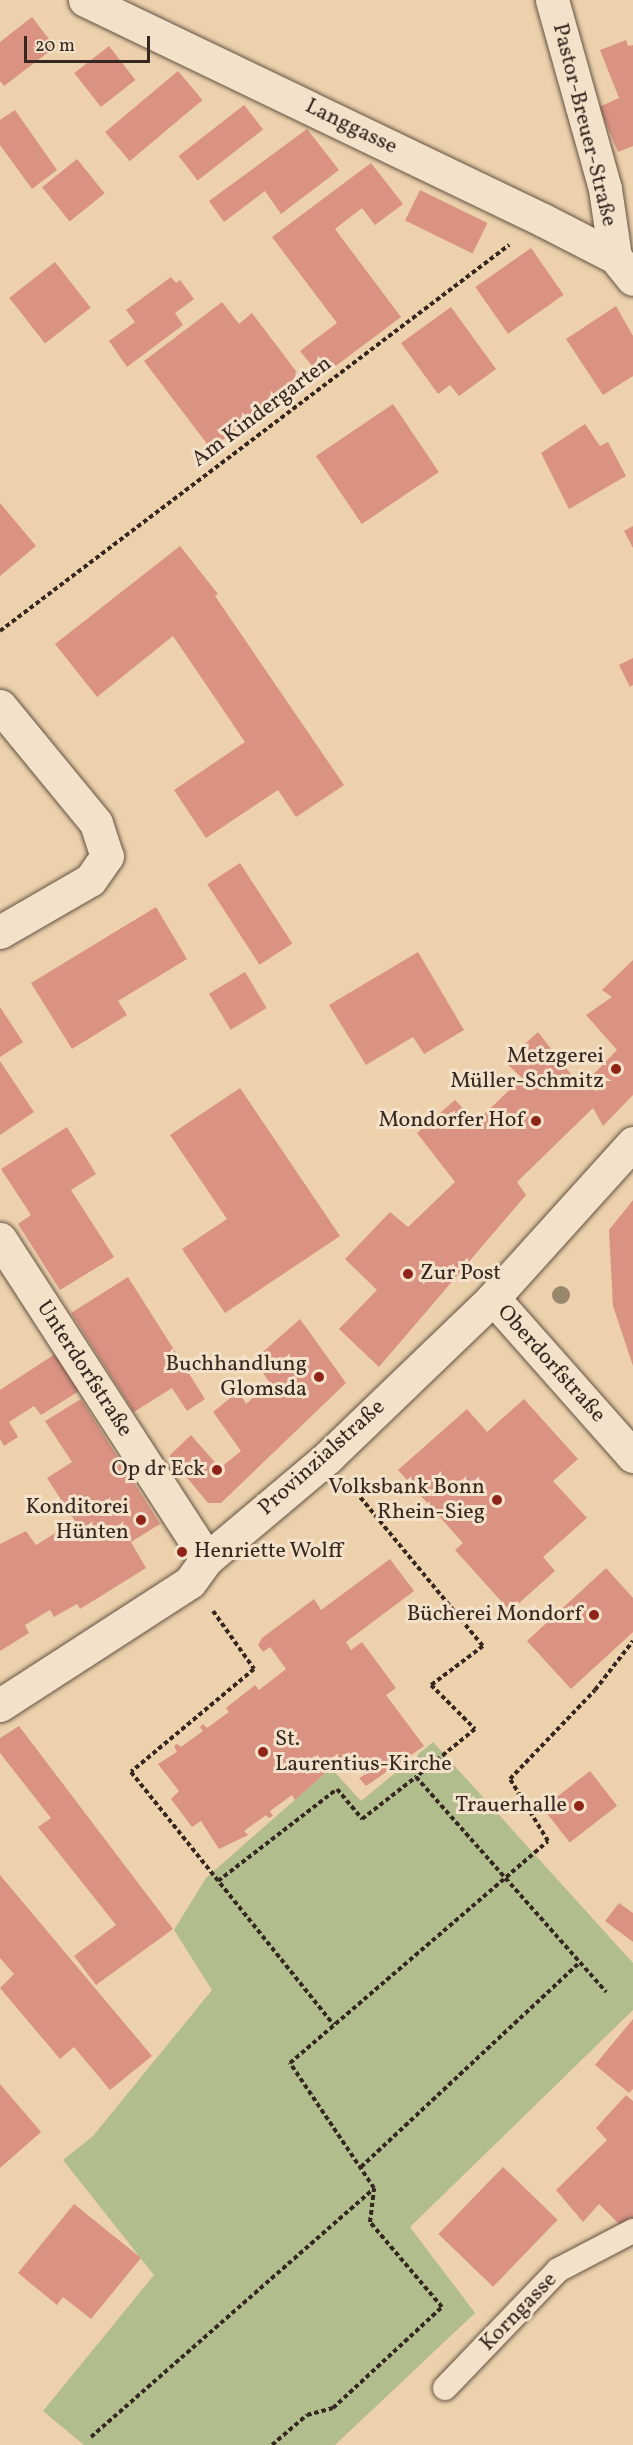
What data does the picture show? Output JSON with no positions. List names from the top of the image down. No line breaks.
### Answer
{"streets":{"street":["Pastor-Breuer-Straße","Langgasse","Oberdorfstraße","Unterdorfstraße","Provinzialstraße"],"lane":["Korngasse"],"path":["Am Kindergarten"]},"crossings":[["Pastor-Breuer-Straße","Langgasse"],["Langgasse","Am Kindergarten"],["Oberdorfstraße","Provinzialstraße"],["Unterdorfstraße","Provinzialstraße"]],"places":["Metzgerei Müller-Schmitz","Mondorfer Hof","Zur Post","Buchhandlung Glomsda","Op dr Eck","Volksbank Bonn Rhein-Sieg","Konditorei Hünten","Henriette Wolff","Bücherei Mondorf","St. Laurentius-Kirche","Trauerhalle"],"scale_bar":"20 m"}
